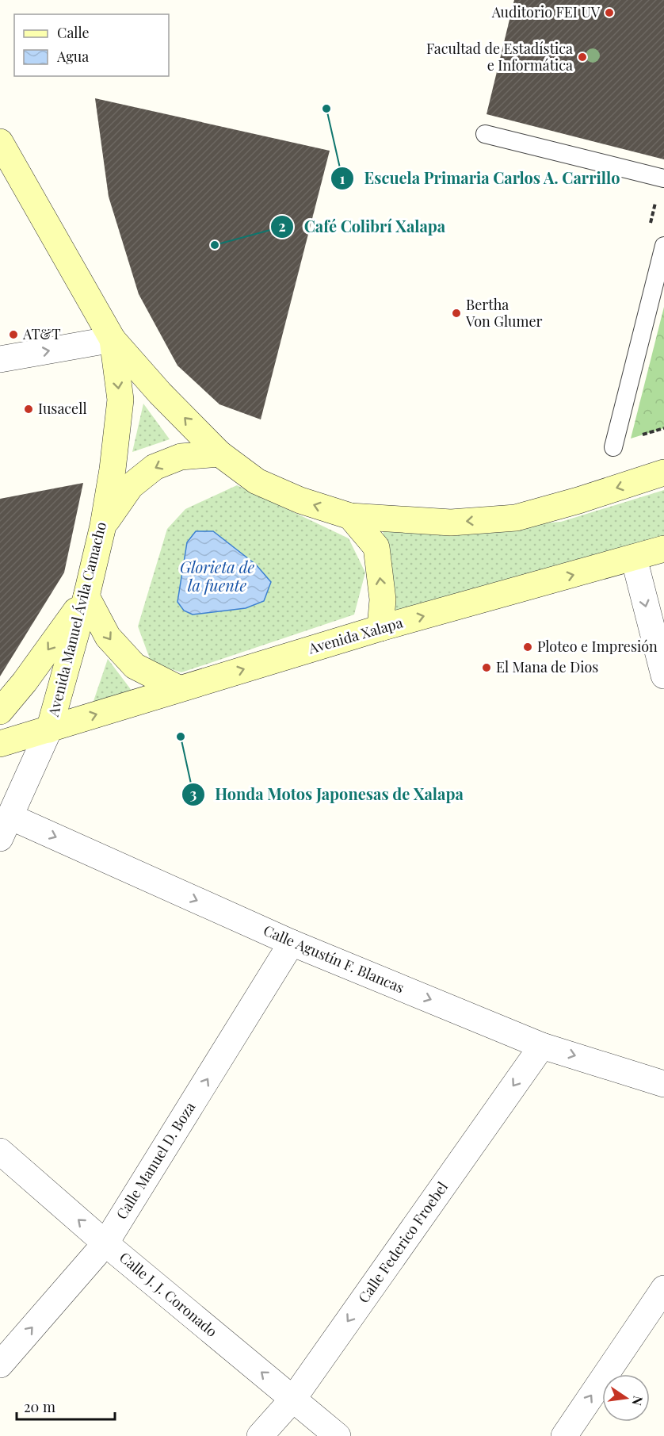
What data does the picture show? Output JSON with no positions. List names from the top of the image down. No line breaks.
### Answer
{"streets":{"main road":["Avenida Manuel Ávila Camacho","Avenida Xalapa"],"street":["Calle Agustín F. Blancas","Calle Manuel D. Boza","Calle Federico Froebel","Calle J. J. Coronado"]},"crossings":[["Avenida Manuel Ávila Camacho","Avenida Xalapa"],["Calle Agustín F. Blancas","Calle Manuel D. Boza"],["Calle Agustín F. Blancas","Calle Federico Froebel"],["Calle Manuel D. Boza","Calle J. J. Coronado"],["Calle Federico Froebel","Calle J. J. Coronado"]],"one_way":["Calle Agustín F. Blancas","Calle Manuel D. Boza","Calle Federico Froebel","Calle J. J. Coronado"],"water":["Glorieta de la fuente"],"places":["Auditorio FEI UV","Facultad de Estadística e Informática","Escuela Primaria Carlos A. Carrillo","Café Colibrí Xalapa","Bertha Von Glumer","AT&T","Iusacell","Ploteo e Impresión","El Mana de Dios","Honda Motos Japonesas de Xalapa"],"legend":["Calle","Agua"],"scale_bar":"20 m","north":"right"}
